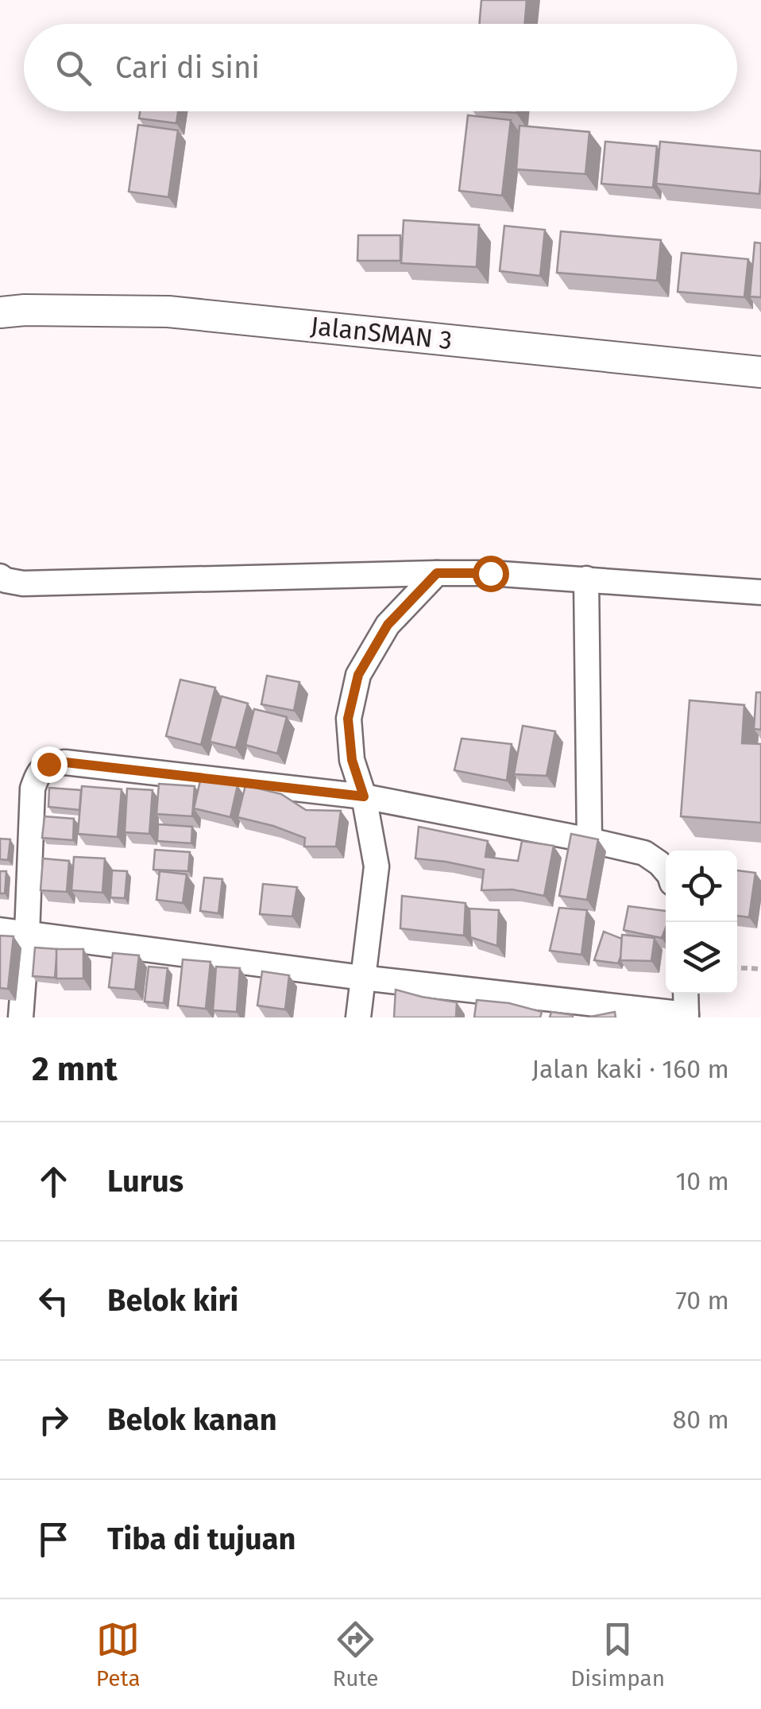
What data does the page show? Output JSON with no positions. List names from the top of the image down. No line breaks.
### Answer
{"streets":{"street":["JalanSMAN 3"]},"page":{"search":"Cari di sini","heading":["2 mnt","Jalan kaki · 160 m"],"list":[["Lurus","10 m"],["Belok kiri","70 m"],["Belok kanan","80 m"],"Tiba di tujuan"],"nav":["Peta","Rute","Disimpan"]}}
